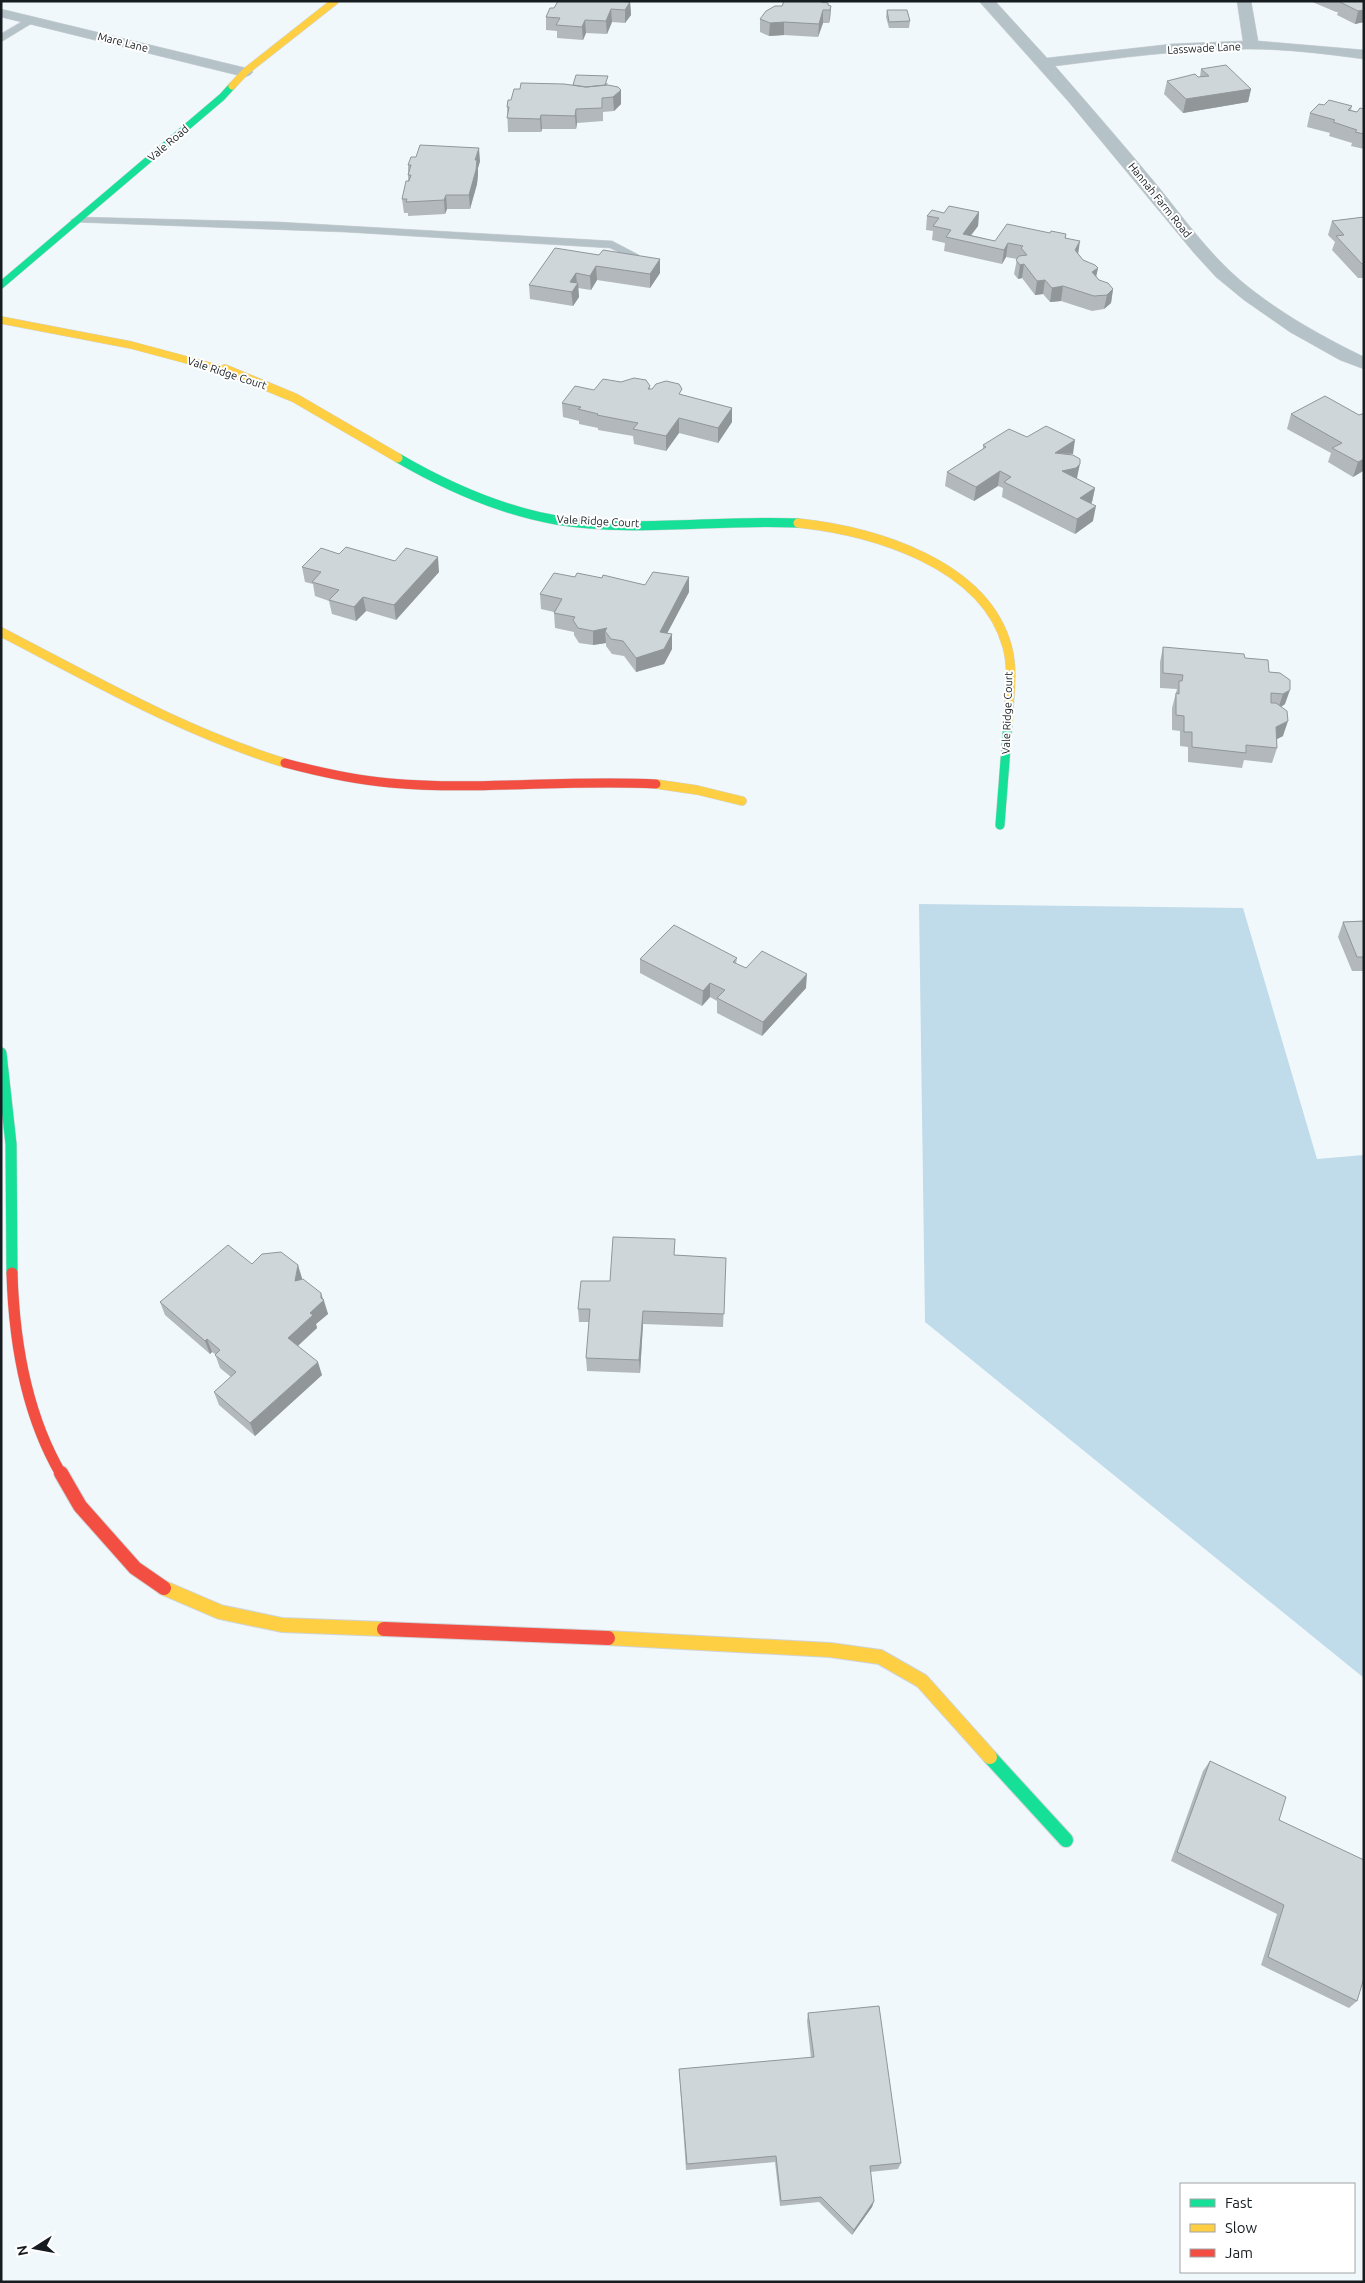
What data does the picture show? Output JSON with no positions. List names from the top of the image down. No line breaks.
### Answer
{"streets":{"street":["Mare Lane","Lasswade Lane","Vale Road","Hannah Farm Road","Vale Ridge Court"]},"crossings":[["Mare Lane","Vale Road"],["Lasswade Lane","Hannah Farm Road"]],"legend":["Fast","Slow","Jam"],"north":"left"}
